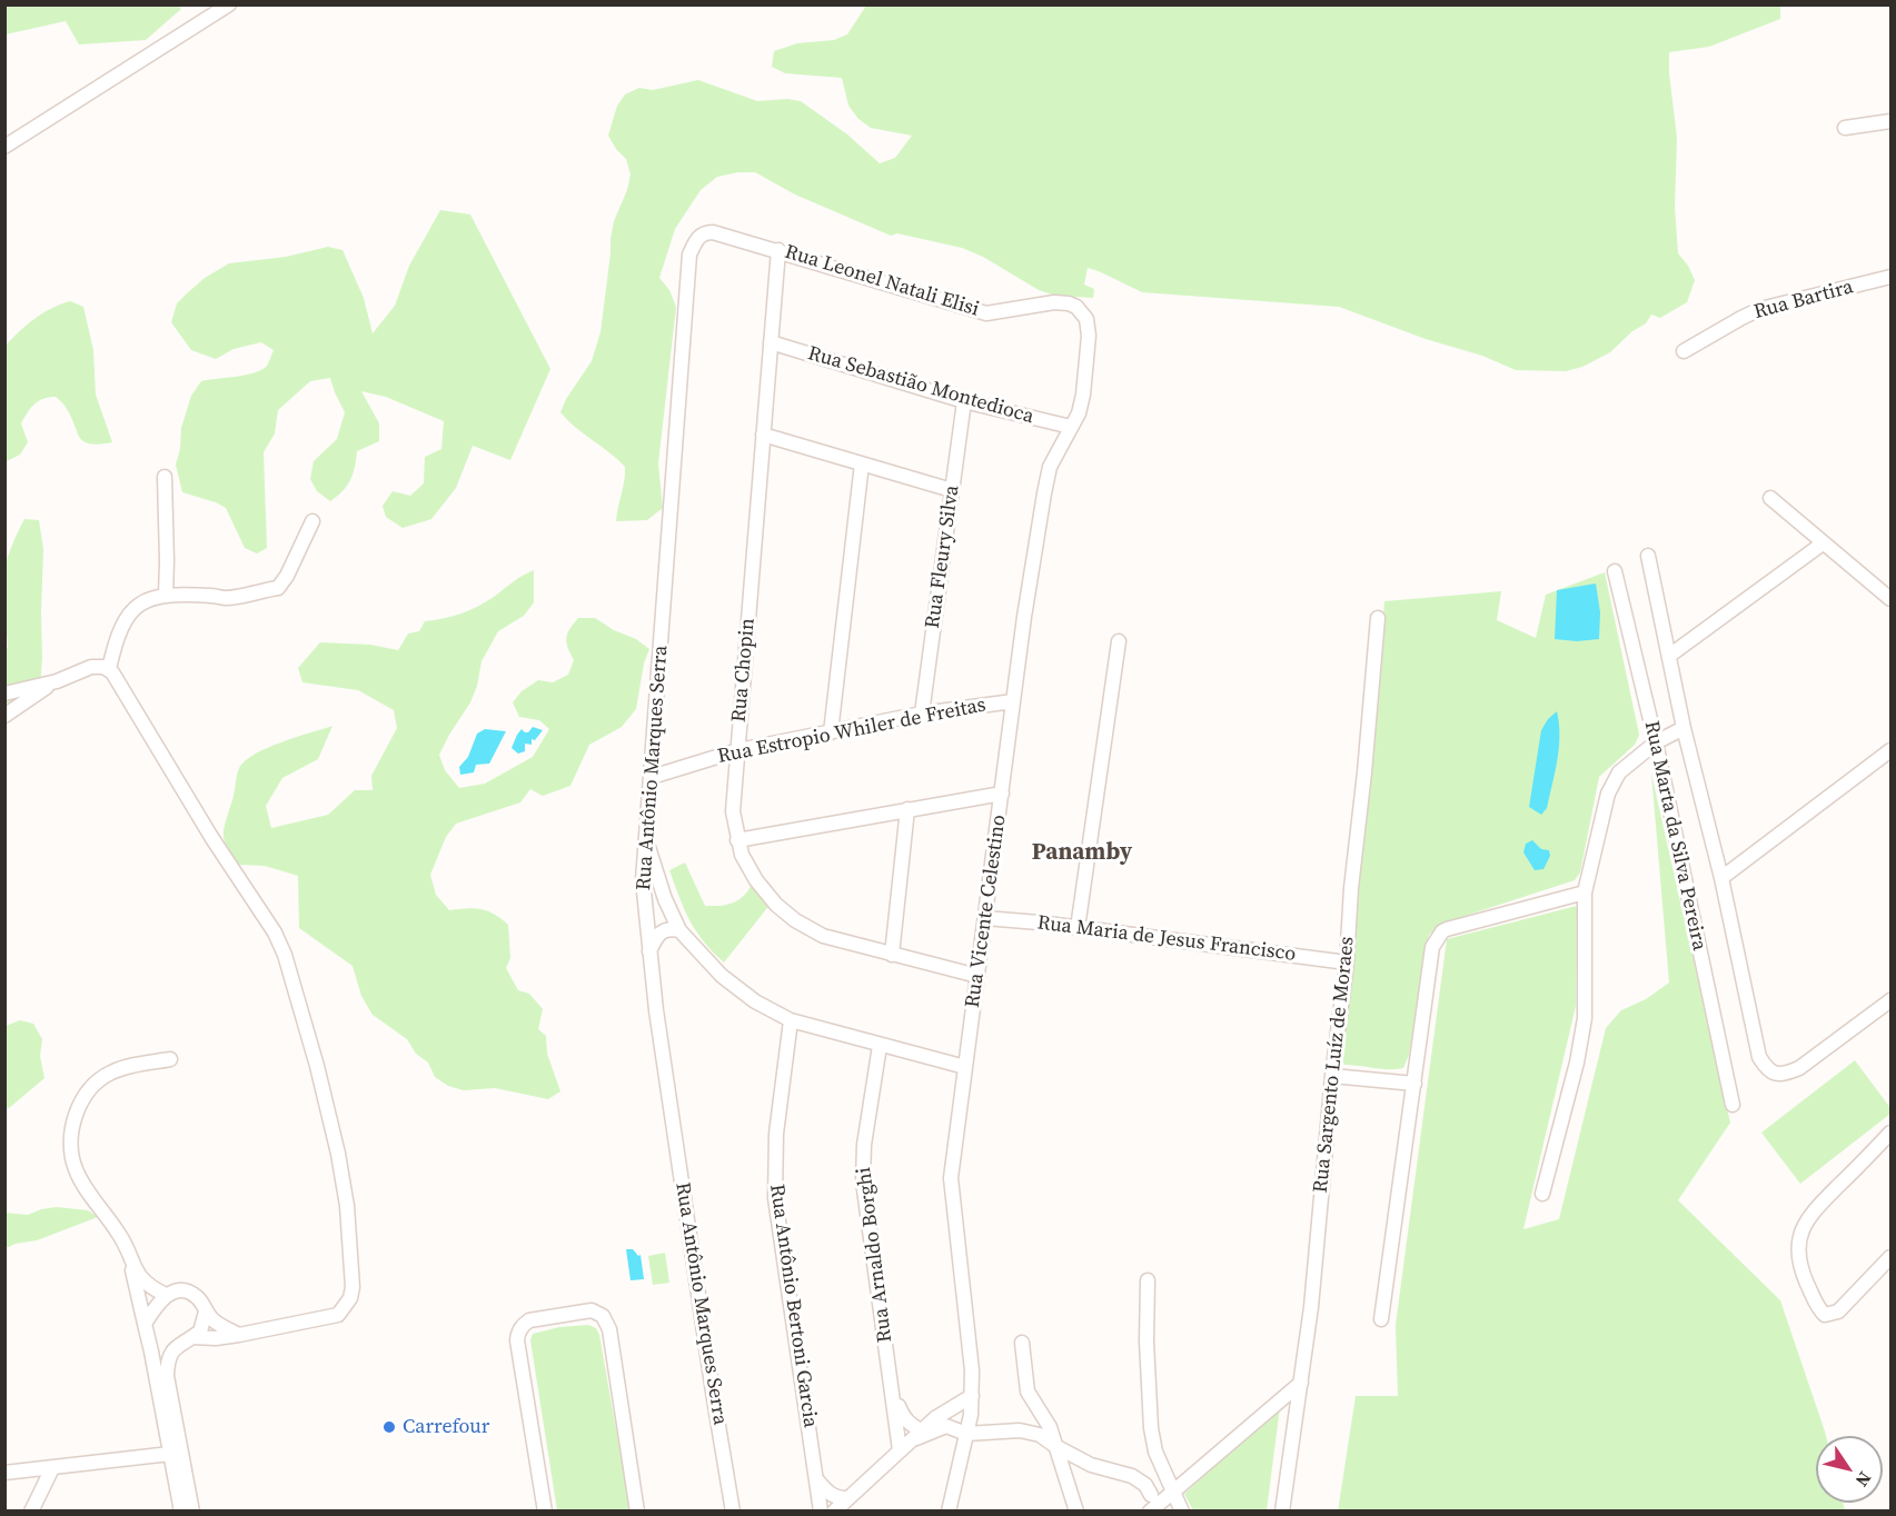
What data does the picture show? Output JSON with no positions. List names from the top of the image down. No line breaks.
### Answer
{"streets":{"street":["Rua Leonel Natali Elisi","Rua Bartira","Rua Sebastião Montedioca","Rua Fleury Silva","Rua Chopin","Rua Estropio Whiler de Freitas","Rua Antônio Marques Serra","Rua Marta da Silva Pereira","Rua Vicente Celestino","Rua Maria de Jesus Francisco","Rua Sargento Luíz de Moraes","Rua Arnaldo Borghi","Rua Antônio Bertoni Garcia"]},"crossings":[["Rua Leonel Natali Elisi","Rua Chopin"],["Rua Leonel Natali Elisi","Rua Antônio Marques Serra"],["Rua Leonel Natali Elisi","Rua Vicente Celestino"],["Rua Sebastião Montedioca","Rua Fleury Silva"],["Rua Sebastião Montedioca","Rua Chopin"],["Rua Sebastião Montedioca","Rua Vicente Celestino"],["Rua Fleury Silva","Rua Estropio Whiler de Freitas"],["Rua Chopin","Rua Estropio Whiler de Freitas"],["Rua Chopin","Rua Vicente Celestino"],["Rua Estropio Whiler de Freitas","Rua Antônio Marques Serra"],["Rua Estropio Whiler de Freitas","Rua Vicente Celestino"],["Rua Vicente Celestino","Rua Maria de Jesus Francisco"],["Rua Maria de Jesus Francisco","Rua Sargento Luíz de Moraes"]],"districts":["Panamby"],"places":["Carrefour"],"north":"bottom right"}
